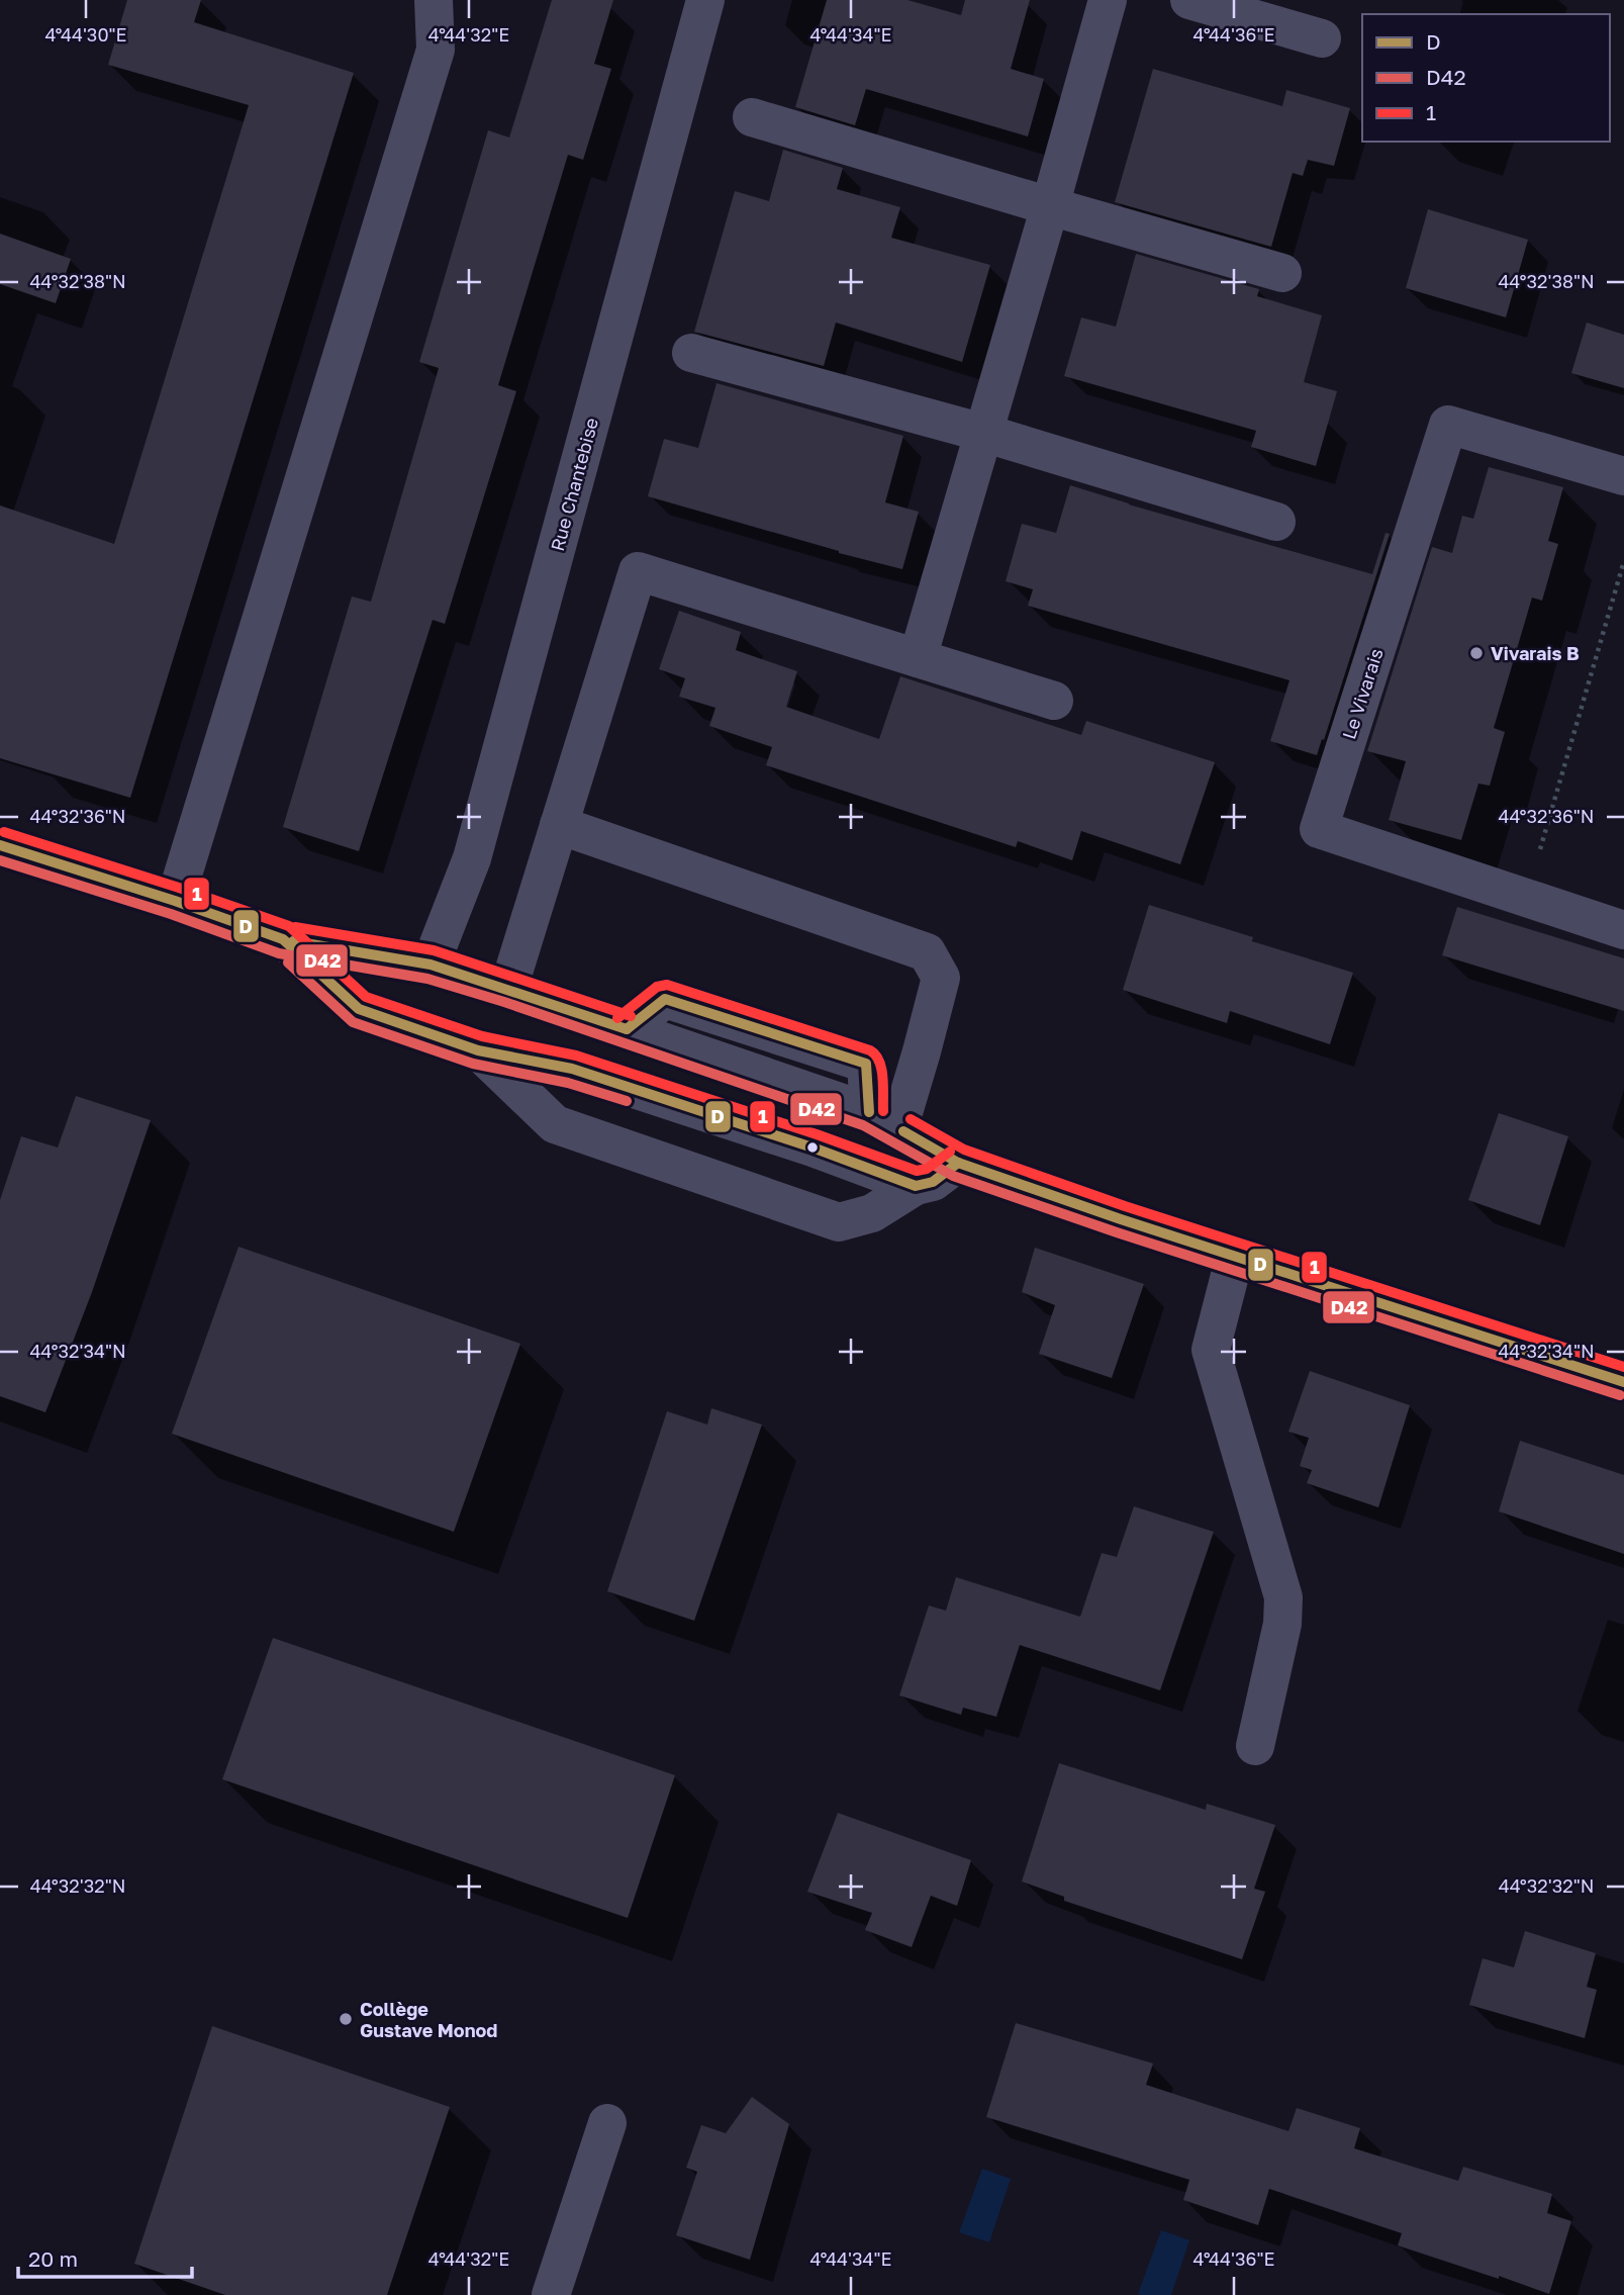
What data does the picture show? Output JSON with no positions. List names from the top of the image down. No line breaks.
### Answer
{"streets":{"street":["Rue Chantebise","Le Vivarais"]},"places":["Vivarais B","Collège Gustave Monod"],"lines":["transit line 1","transit line D","transit line D42"],"legend":["D","D42","1"],"scale_bar":"20 m","coordinates":["4°44'30\"E","4°44'32\"E","4°44'34\"E","4°44'36\"E","44°32'38\"N","44°32'36\"N","44°32'34\"N","44°32'32\"N"]}
